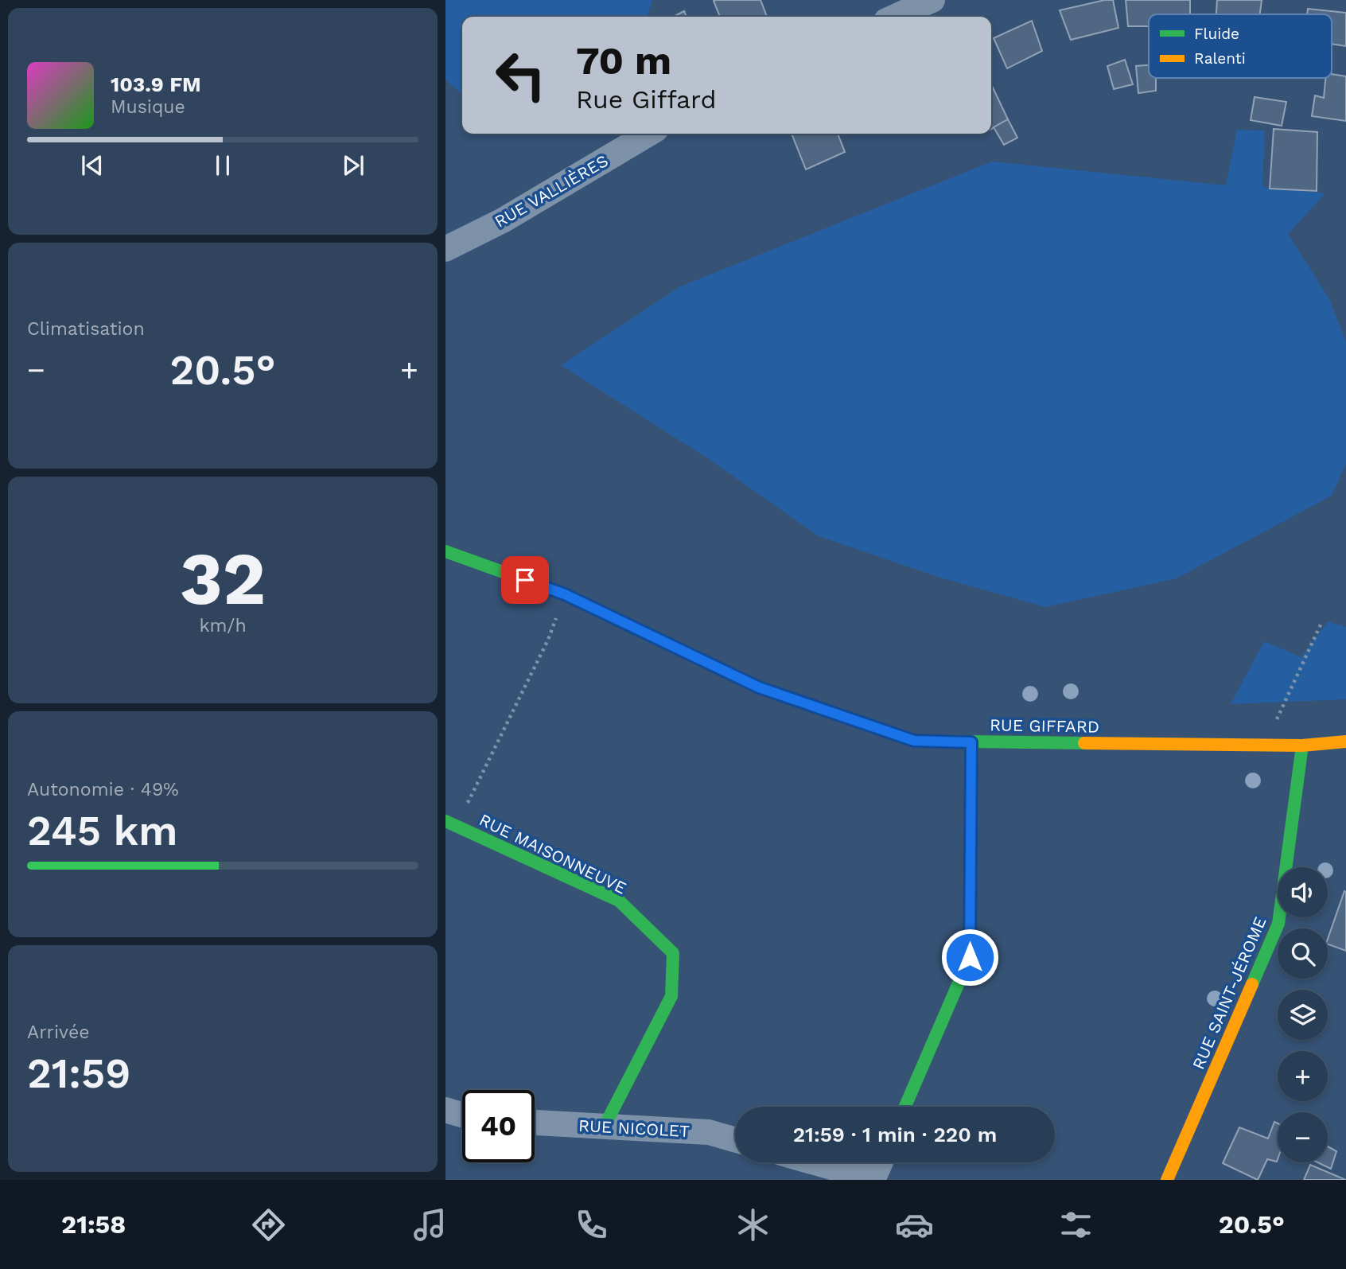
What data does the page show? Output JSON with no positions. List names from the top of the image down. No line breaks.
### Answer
{"streets":{"street":["RUE VALLIÈRES","RUE GIFFARD","RUE MAISONNEUVE","RUE SAINT-JÉROME","RUE NICOLET"]},"crossings":[["RUE GIFFARD","RUE SAINT-JÉROME"],["RUE MAISONNEUVE","RUE NICOLET"]],"legend":["Fluide","Ralenti"],"page":{"turn":["70 m","Rue Giffard"],"song":["103.9 FM","Musique"],"tile":["Climatisation",["32","km/h"],["Autonomie · 49%","245 km"],["Arrivée","21:59"]],"heat":["−","20.5°","+"],"map_buttons":["+","−"],"limit":"40","trip":"21:59 · 1 min · 220 m","tabs":["21:58","20.5°"]}}
